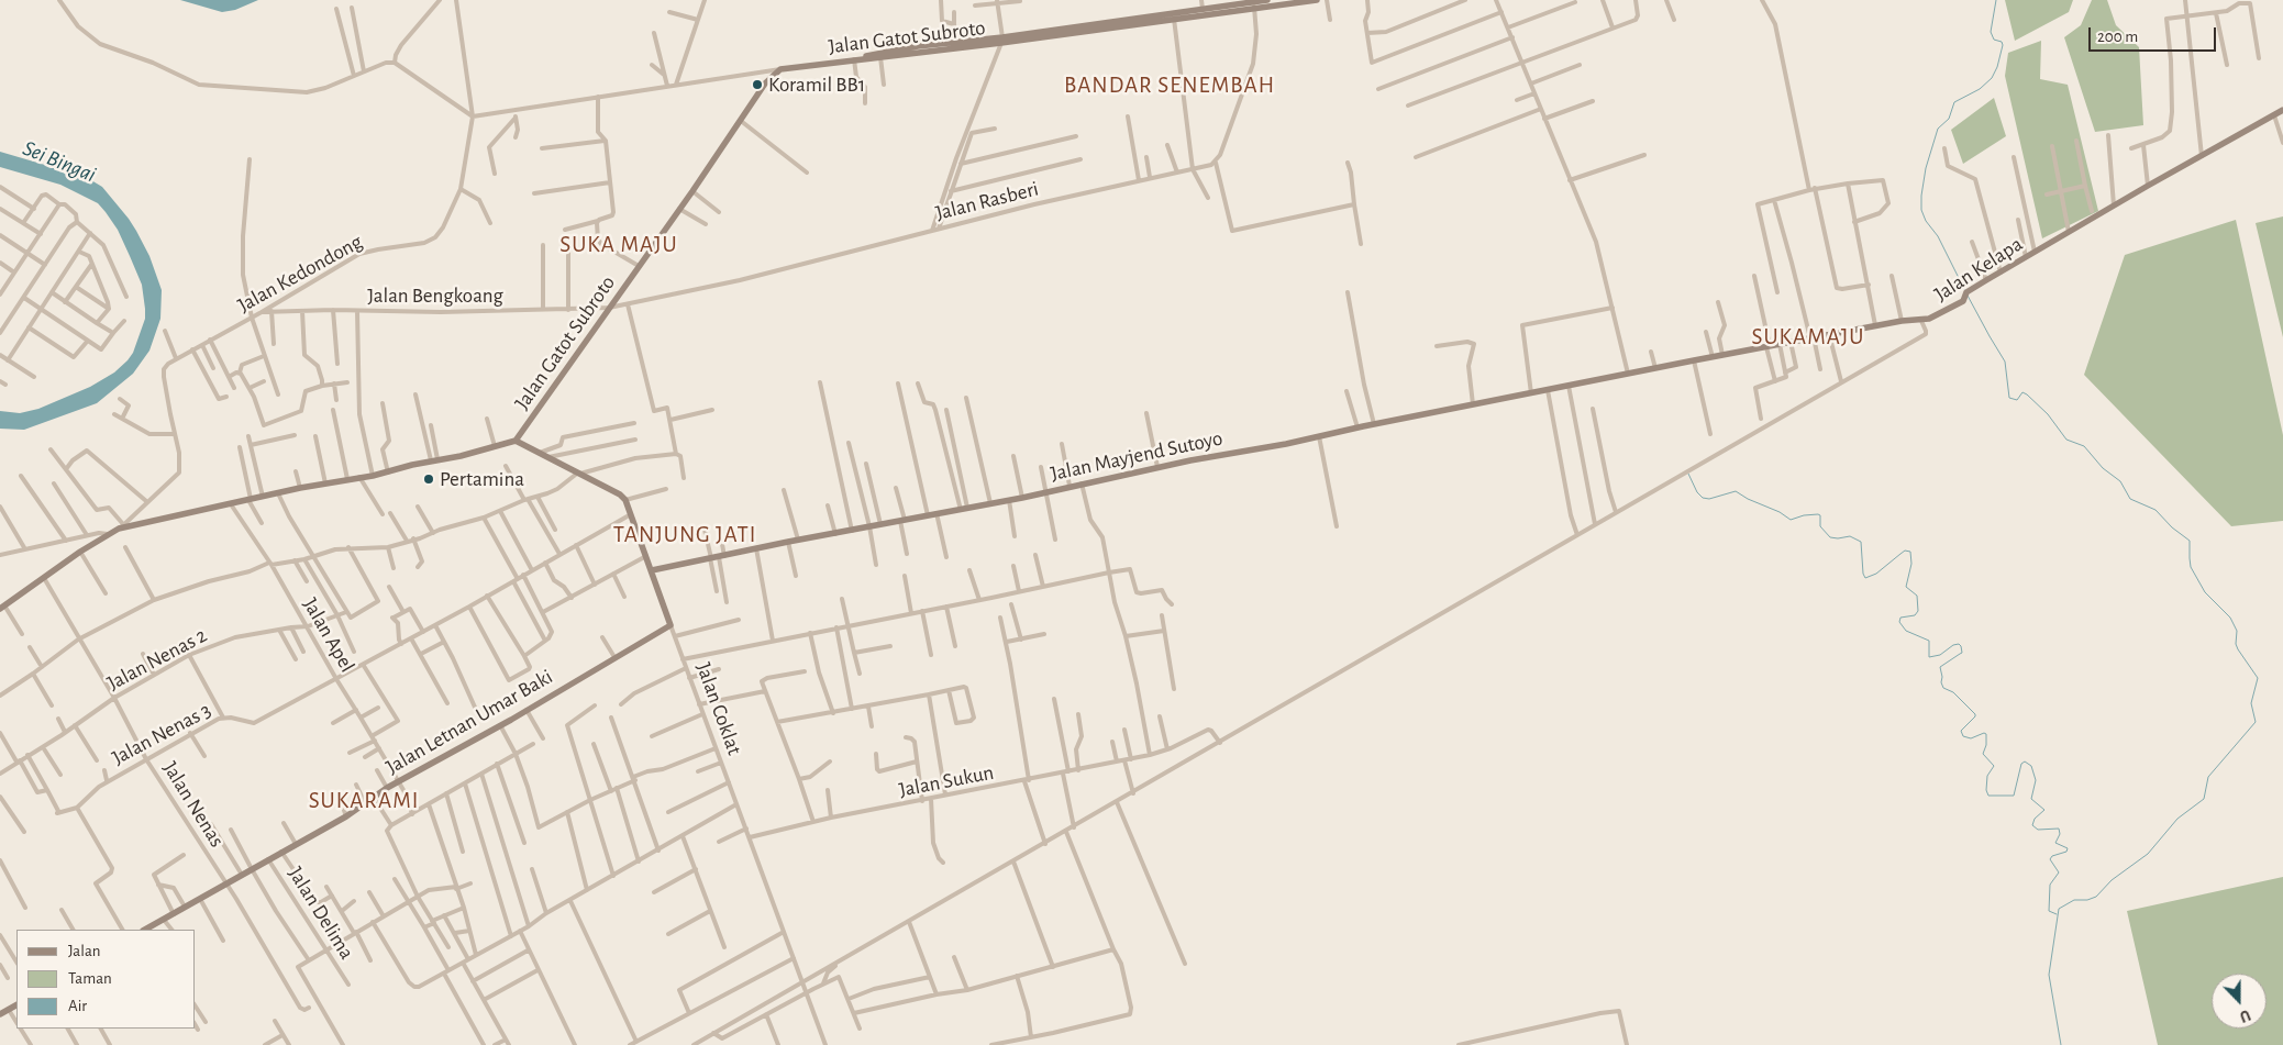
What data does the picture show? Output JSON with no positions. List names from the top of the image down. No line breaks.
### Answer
{"streets":{"street":["Jalan Gatot Subroto","Jalan Rasberi","Jalan Kelapa","Jalan Kedondong","Jalan Bengkoang","Jalan Mayjend Sutoyo","Jalan Apel","Jalan Nenas 2","Jalan Coklat","Jalan Letnan Umar Baki","Jalan Nenas 3","Jalan Sukun","Jalan Nenas","Jalan Delima"]},"crossings":[["Jalan Gatot Subroto","Jalan Rasberi"],["Jalan Gatot Subroto","Jalan Bengkoang"],["Jalan Gatot Subroto","Jalan Apel"],["Jalan Gatot Subroto","Jalan Nenas"],["Jalan Rasberi","Jalan Bengkoang"],["Jalan Kelapa","Jalan Mayjend Sutoyo"],["Jalan Kedondong","Jalan Bengkoang"],["Jalan Mayjend Sutoyo","Jalan Coklat"],["Jalan Apel","Jalan Nenas 2"],["Jalan Apel","Jalan Letnan Umar Baki"],["Jalan Apel","Jalan Nenas 3"],["Jalan Nenas 2","Jalan Nenas"],["Jalan Coklat","Jalan Letnan Umar Baki"],["Jalan Coklat","Jalan Nenas 3"],["Jalan Coklat","Jalan Sukun"],["Jalan Letnan Umar Baki","Jalan Nenas"],["Jalan Letnan Umar Baki","Jalan Delima"],["Jalan Nenas 3","Jalan Nenas"]],"districts":["BANDAR SENEMBAH","SUKA MAJU","SUKAMAJU","TANJUNG JATI","SUKARAMI"],"water":["Sei Bingai"],"places":["Koramil BB1","Pertamina"],"legend":["Jalan","Taman","Air"],"scale_bar":"200 m","north":"bottom"}
